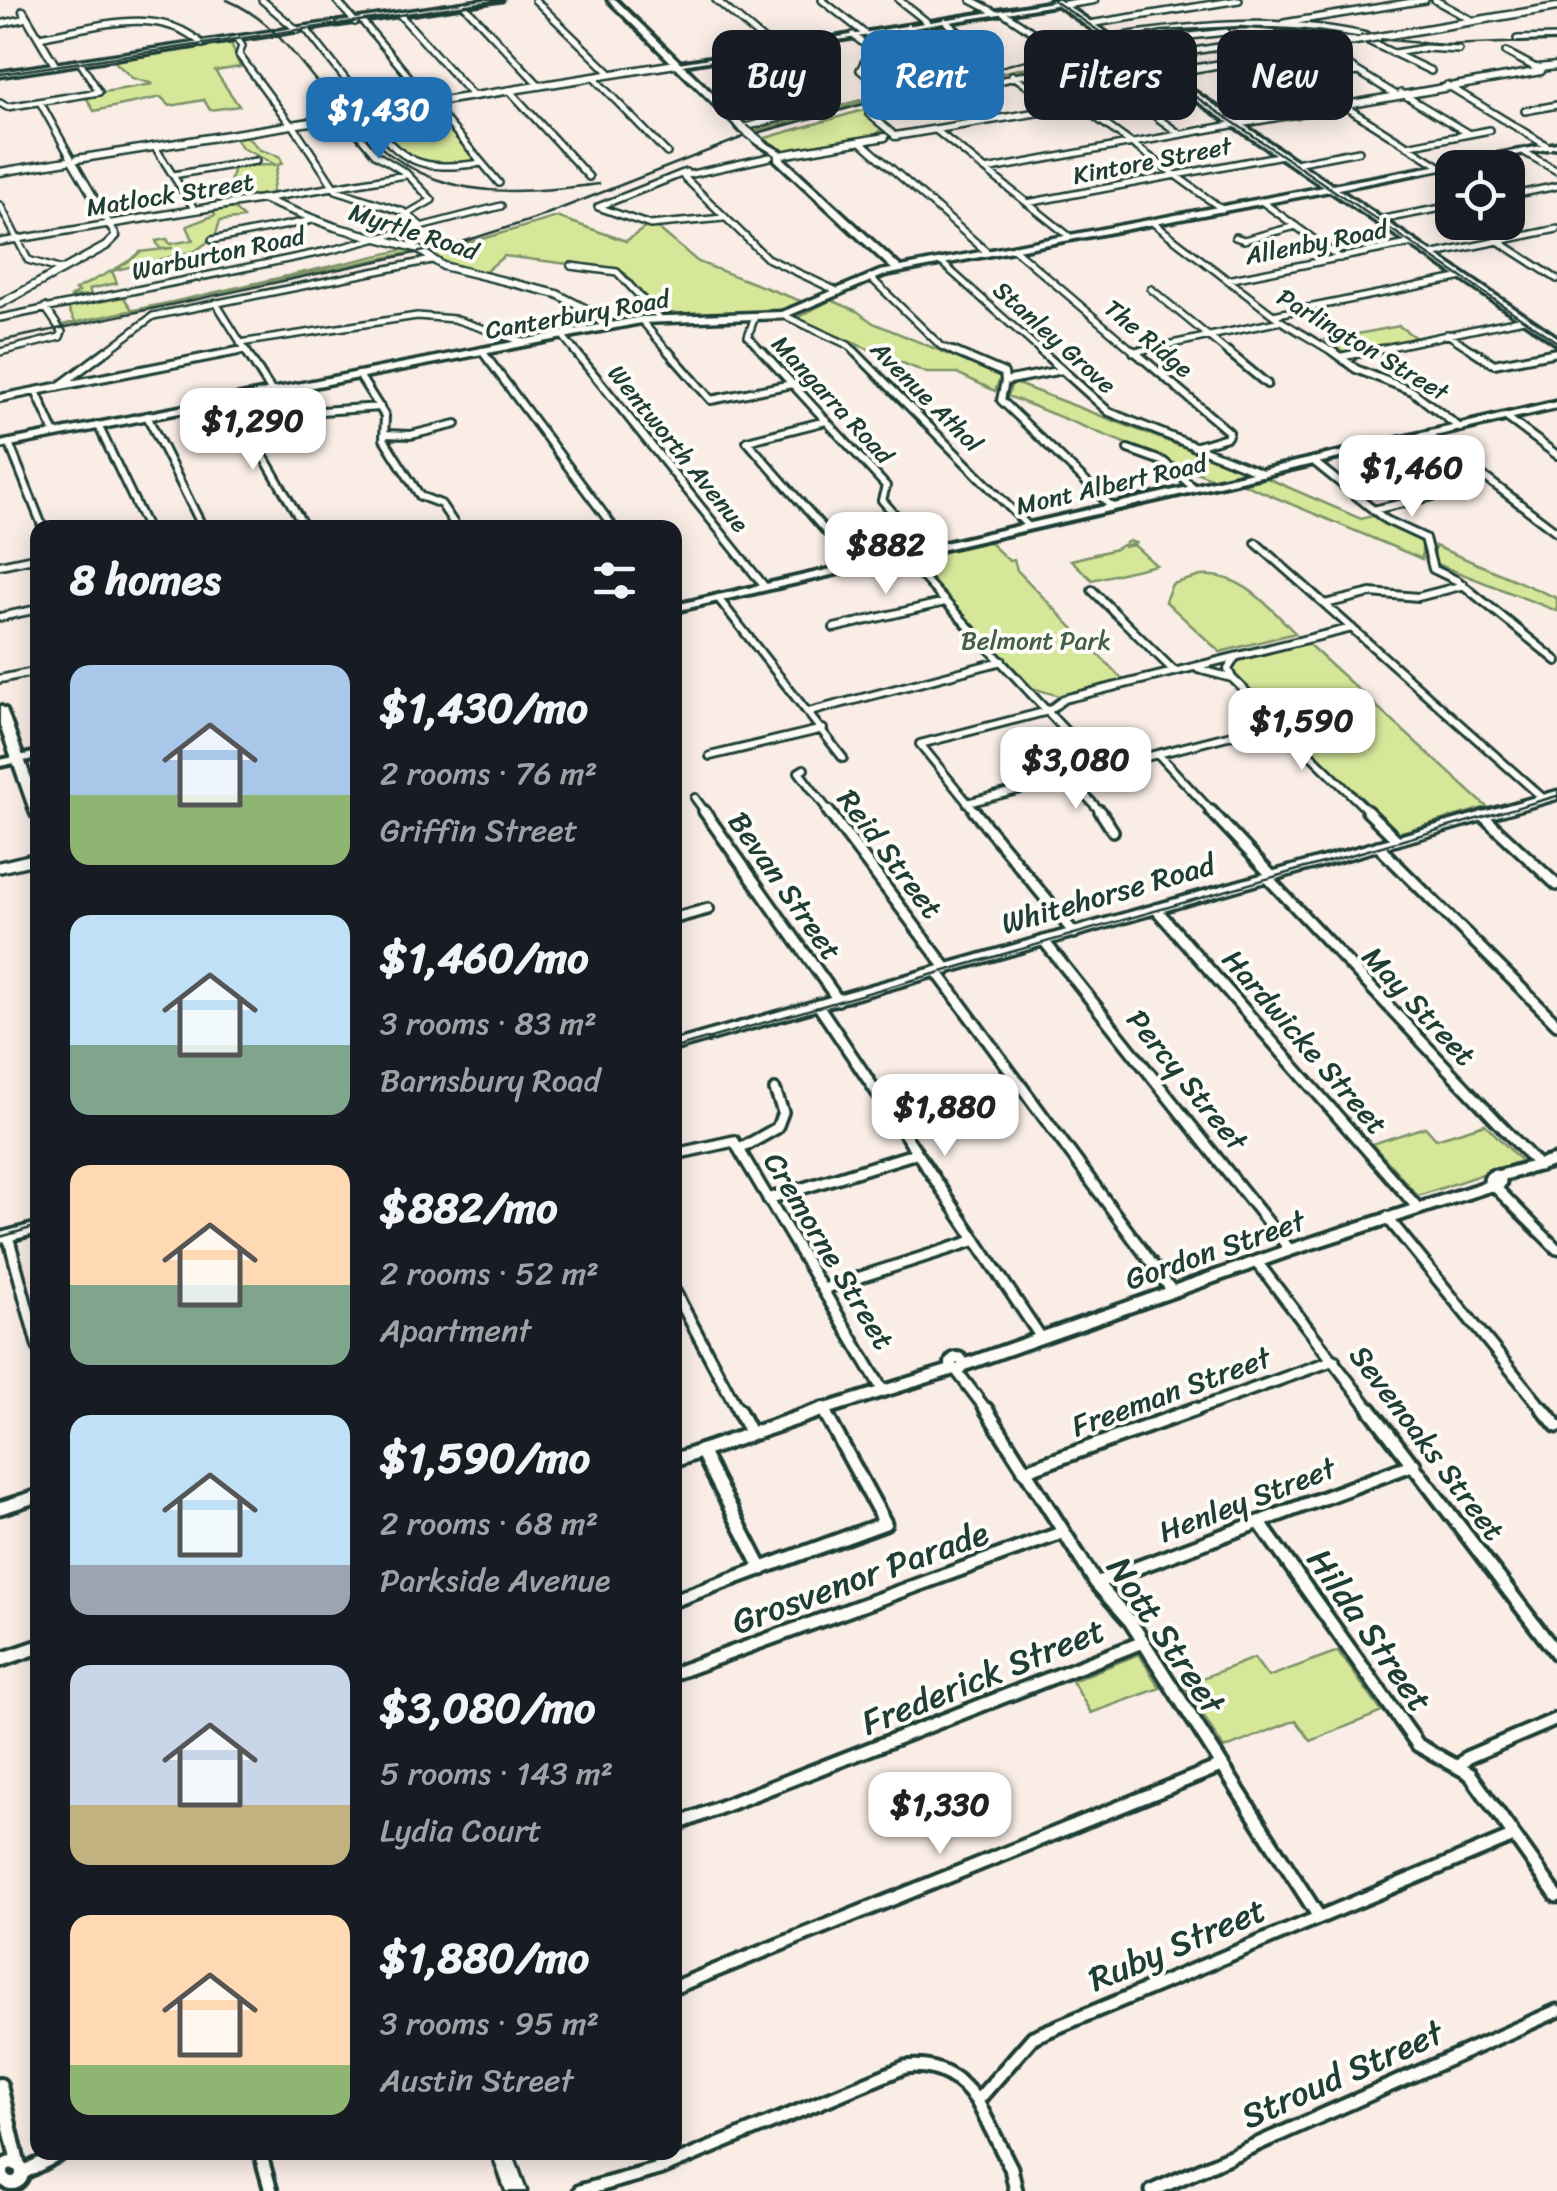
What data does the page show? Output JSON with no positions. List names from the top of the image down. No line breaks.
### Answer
{"streets":{"main road":["Canterbury Road","Mont Albert Road","Whitehorse Road"],"street":["Kintore Street","Matlock Street","Myrtle Road","Allenby Road","Warburton Road","Stanley Grove","The Ridge","Parlington Street","Avenue Athol","Mangarra Road","Wentworth Avenue","Reid Street","Bevan Street","May Street","Hardwicke Street","Percy Street","Gordon Street","Cremorne Street","Freeman Street","Sevenoaks Street","Henley Street","Grosvenor Parade","Hilda Street","Nott Street","Frederick Street","Ruby Street","Stroud Street"]},"crossings":[["Matlock Street","Myrtle Road"],["Myrtle Road","Warburton Road"],["Myrtle Road","Canterbury Road"],["Allenby Road","Parlington Street"],["Canterbury Road","Stanley Grove"],["Canterbury Road","The Ridge"],["Canterbury Road","Parlington Street"],["Canterbury Road","Avenue Athol"],["Canterbury Road","Mangarra Road"],["Canterbury Road","Wentworth Avenue"],["Stanley Grove","The Ridge"],["Stanley Grove","Mont Albert Road"],["Parlington Street","Mont Albert Road"],["Avenue Athol","Mont Albert Road"],["Mangarra Road","Mont Albert Road"],["Wentworth Avenue","Mont Albert Road"],["Reid Street","Whitehorse Road"],["Reid Street","Gordon Street"],["Bevan Street","Whitehorse Road"],["Whitehorse Road","May Street"],["Whitehorse Road","Hardwicke Street"],["Whitehorse Road","Percy Street"],["May Street","Gordon Street"],["Hardwicke Street","Gordon Street"],["Percy Street","Gordon Street"],["Gordon Street","Cremorne Street"],["Gordon Street","Sevenoaks Street"],["Gordon Street","Nott Street"],["Freeman Street","Sevenoaks Street"],["Freeman Street","Nott Street"],["Sevenoaks Street","Henley Street"],["Henley Street","Hilda Street"],["Henley Street","Nott Street"],["Grosvenor Parade","Nott Street"],["Hilda Street","Ruby Street"],["Nott Street","Frederick Street"],["Nott Street","Ruby Street"]],"parks":["Belmont Park"],"page":{"chip":["Buy","Rent","Filters","New"],"price":["$1,430","$1,290","$1,460","$882","$1,590","$3,080","$1,880","$1,330"],"heading":"8 homes","list":[{"name":"$1,430/mo","note":"2 rooms · 76 m² · Griffin Street"},{"name":"$1,460/mo","note":"3 rooms · 83 m² · Barnsbury Road"},{"name":"$882/mo","note":"2 rooms · 52 m² · Apartment"},{"name":"$1,590/mo","note":"2 rooms · 68 m² · Parkside Avenue"},{"name":"$3,080/mo","note":"5 rooms · 143 m² · Lydia Court"},{"name":"$1,880/mo","note":"3 rooms · 95 m² · Austin Street"}]}}
